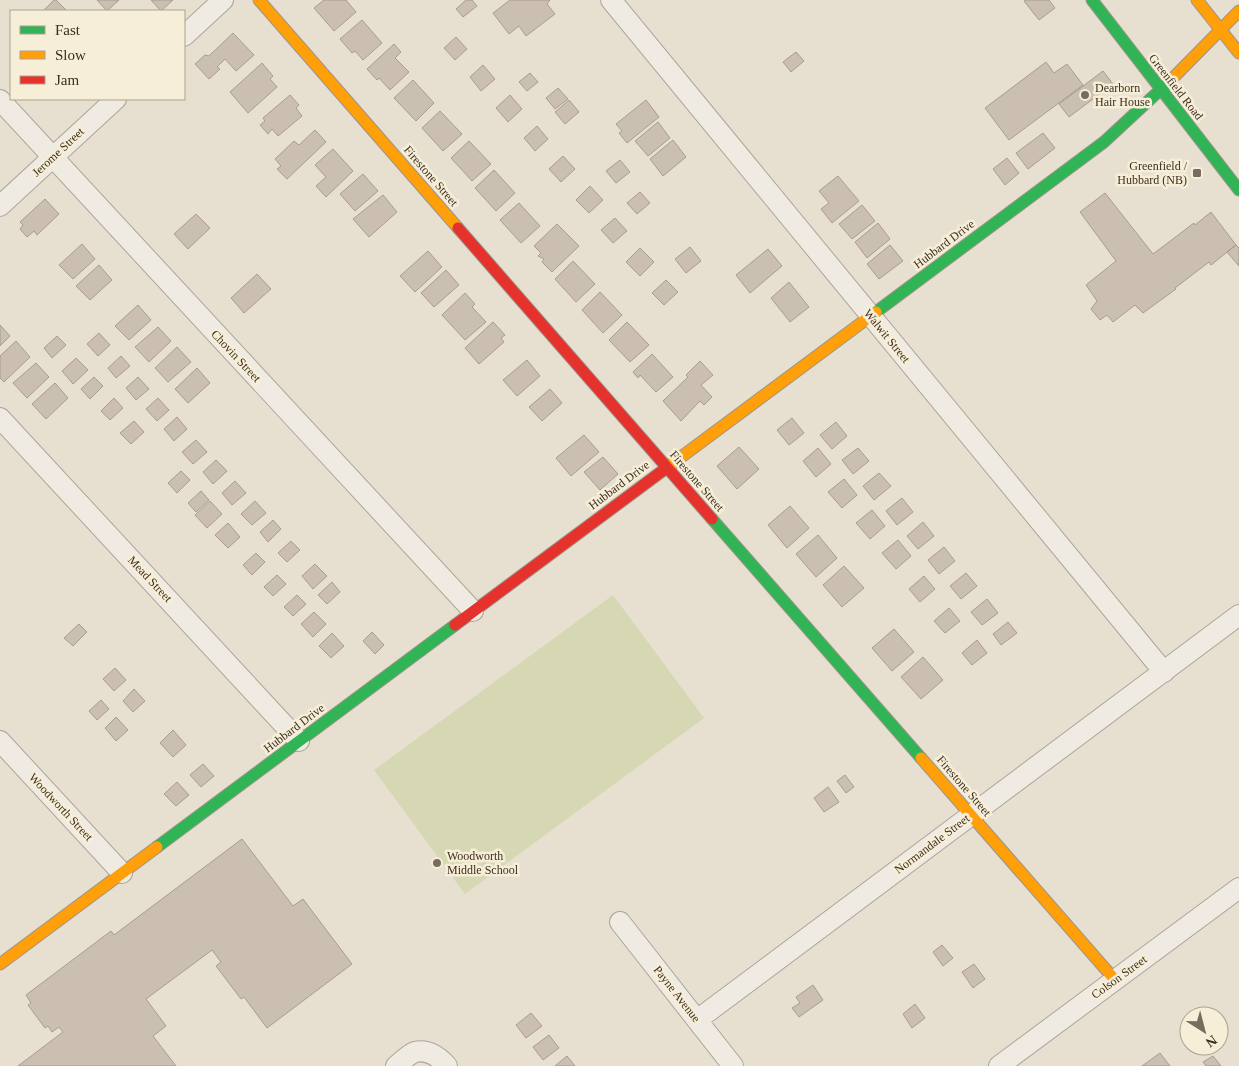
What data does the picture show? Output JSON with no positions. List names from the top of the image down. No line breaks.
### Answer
{"streets":{"street":["Greenfield Road","Jerome Street","Firestone Street","Hubbard Drive","Walwit Street","Chovin Street","Mead Street","Woodworth Street","Normandale Street","Colson Street","Payne Avenue"]},"crossings":[["Greenfield Road","Hubbard Drive"],["Jerome Street","Chovin Street"],["Firestone Street","Hubbard Drive"],["Firestone Street","Normandale Street"],["Firestone Street","Colson Street"],["Hubbard Drive","Walwit Street"],["Hubbard Drive","Chovin Street"],["Hubbard Drive","Mead Street"],["Hubbard Drive","Woodworth Street"],["Walwit Street","Normandale Street"],["Normandale Street","Payne Avenue"]],"places":{"other":["Dearborn Hair House","Woodworth Middle School"],"transit":["Greenfield / Hubbard (NB)"]},"legend":["Fast","Slow","Jam"],"north":"bottom right"}
